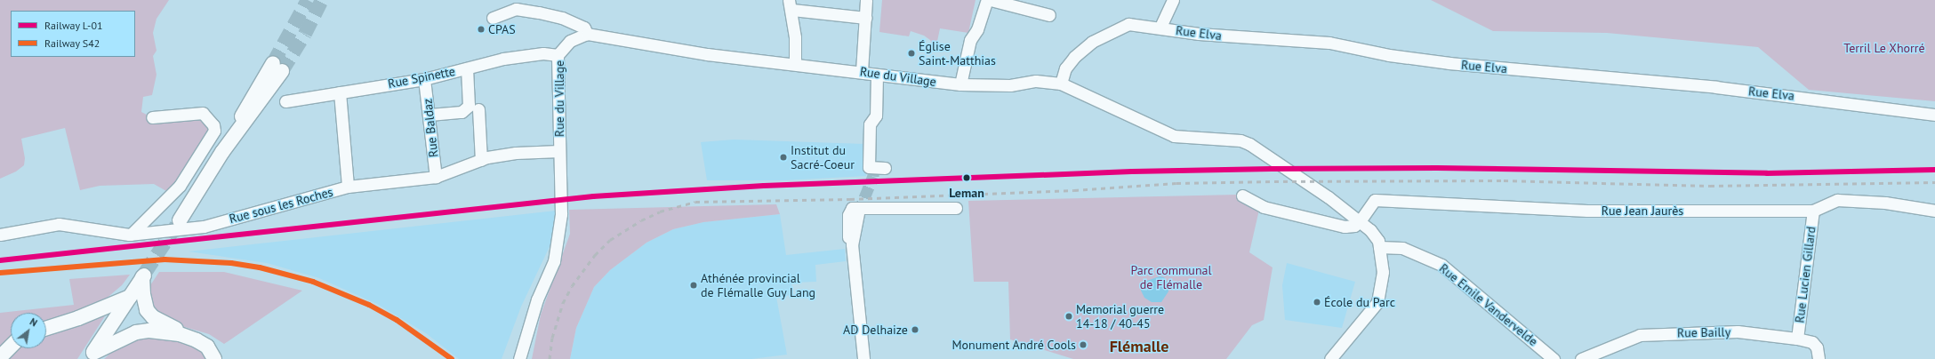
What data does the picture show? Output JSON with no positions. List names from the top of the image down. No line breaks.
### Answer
{"streets":{"street":["Rue Elva","Rue du Village","Rue Spinette","Rue Baldaz","Rue sous les Roches","Rue Jean Jaurès","Rue Lucien Gillard","Rue Emile Vandervelde","Rue Bailly"]},"crossings":[["Rue Elva","Rue du Village"],["Rue du Village","Rue Spinette"],["Rue du Village","Rue sous les Roches"],["Rue du Village","Rue Jean Jaurès"],["Rue du Village","Rue Emile Vandervelde"],["Rue Spinette","Rue Baldaz"],["Rue Baldaz","Rue sous les Roches"],["Rue Jean Jaurès","Rue Lucien Gillard"],["Rue Lucien Gillard","Rue Bailly"]],"districts":["Flémalle"],"parks":["Terril Le Xhorré","Parc communal de Flémalle"],"places":["CPAS","Église Saint-Matthias","Institut du Sacré-Coeur","Leman","Athénée provincial de Flémalle Guy Lang","École du Parc","Memorial guerre 14-18 / 40-45","AD Delhaize","Monument André Cools"],"lines":["rail line L-01","rail line S42"],"legend":["Railway L-01","Railway S42"],"north":"top right"}
